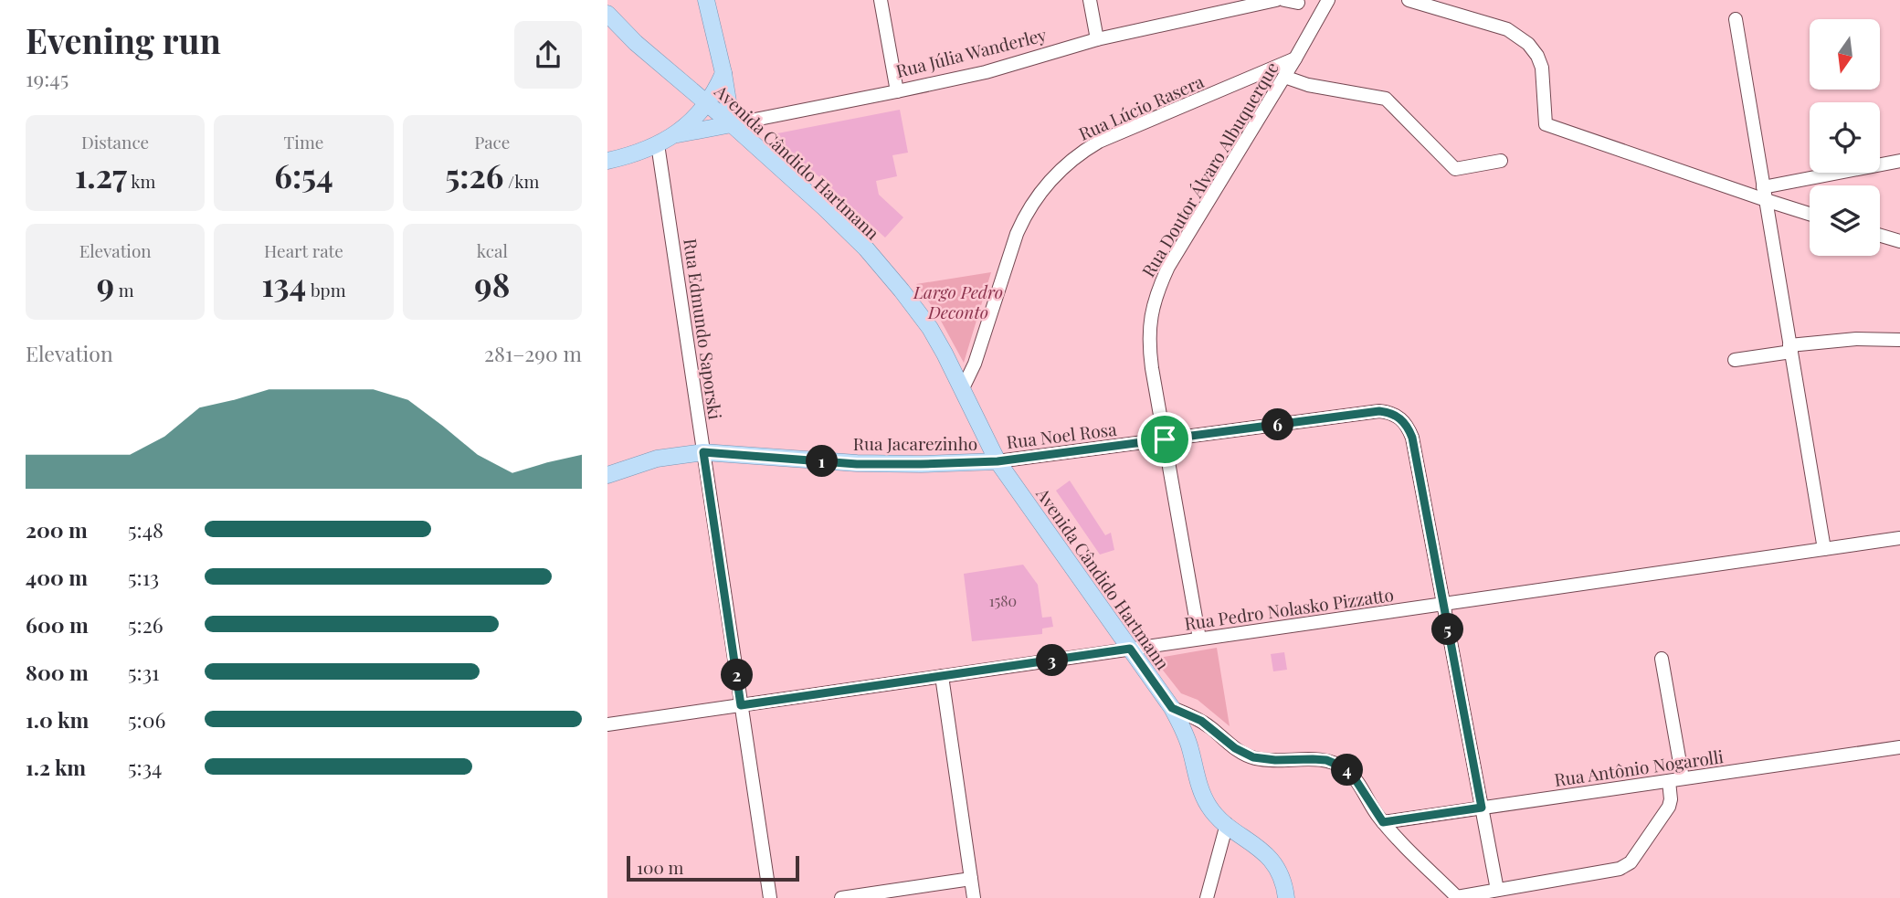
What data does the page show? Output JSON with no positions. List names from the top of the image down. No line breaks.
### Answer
{"streets":{"main road":["Rua Júlia Wanderley","Avenida Cândido Hartmann","Rua Jacarezinho"],"street":["Rua Lúcio Rasera","Rua Doutor Álvaro Albuquerque","Rua Edmundo Saporski","Rua Noel Rosa","Rua Pedro Nolasko Pizzatto","Rua Antônio Nogarolli"]},"crossings":[["Rua Júlia Wanderley","Avenida Cândido Hartmann"],["Rua Júlia Wanderley","Rua Edmundo Saporski"],["Rua Lúcio Rasera","Avenida Cândido Hartmann"],["Rua Lúcio Rasera","Rua Doutor Álvaro Albuquerque"],["Avenida Cândido Hartmann","Rua Noel Rosa"],["Avenida Cândido Hartmann","Rua Jacarezinho"],["Avenida Cândido Hartmann","Rua Pedro Nolasko Pizzatto"],["Rua Doutor Álvaro Albuquerque","Rua Noel Rosa"],["Rua Doutor Álvaro Albuquerque","Rua Pedro Nolasko Pizzatto"],["Rua Edmundo Saporski","Rua Jacarezinho"],["Rua Edmundo Saporski","Rua Pedro Nolasko Pizzatto"],["Rua Noel Rosa","Rua Jacarezinho"],["Rua Noel Rosa","Rua Pedro Nolasko Pizzatto"]],"parks":["Largo Pedro Deconto"],"house_numbers":["1580"],"scale_bar":"100 m","north":"bottom","page":{"heading":["Evening run","19:45"],"stats":[["Distance","1.27 km"],["Time","6:54"],["Pace","5:26 /km"],["Elevation","9 m"],["Heart rate","134 bpm"],["kcal","98"]],"chart":["Elevation","281–290 m"],"pins":["6","1","5","3","2","4"],"list":[{"name":"200 m","note":"5:48"},{"name":"400 m","note":"5:13"},{"name":"600 m","note":"5:26"},{"name":"800 m","note":"5:31"},{"name":"1.0 km","note":"5:06"},{"name":"1.2 km","note":"5:34"}],"scale":"100 m"}}
